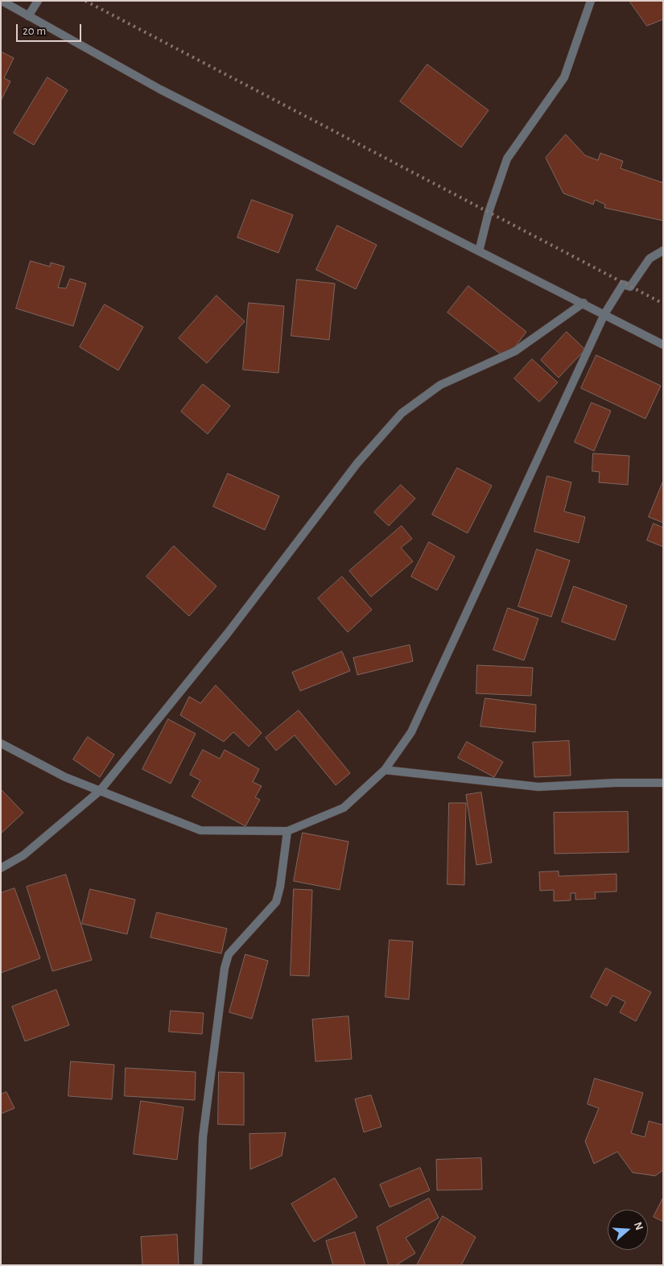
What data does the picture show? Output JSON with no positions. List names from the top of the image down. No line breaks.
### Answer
{"scale_bar":"20 m","north":"right"}
